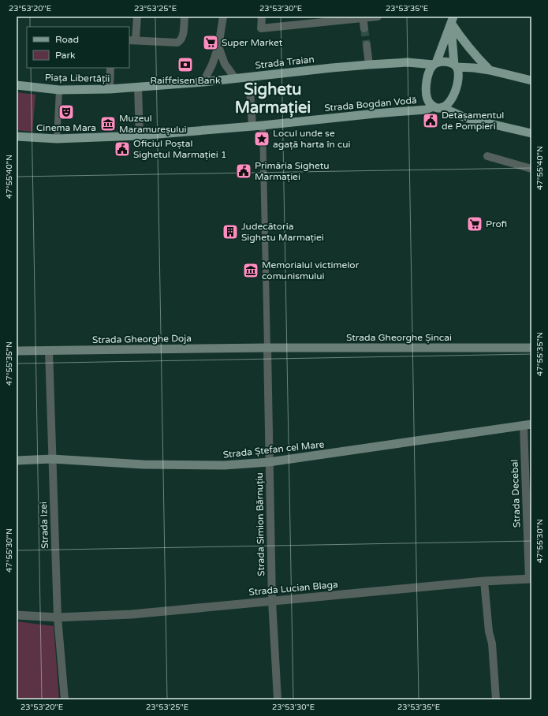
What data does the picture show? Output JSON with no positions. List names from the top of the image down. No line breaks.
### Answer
{"streets":{"main road":["Strada Traian","Piața Libertății","Strada Bogdan Vodă","Strada Gheorghe Șincai","Strada Gheorghe Doja","Strada Ștefan cel Mare"],"street":["Strada Decebal","Strada Simion Bărnuțiu","Strada Izei","Strada Lucian Blaga"]},"crossings":[["Strada Traian","Piața Libertății"],["Strada Traian","Strada Bogdan Vodă"],["Strada Gheorghe Șincai","Strada Gheorghe Doja"],["Strada Gheorghe Șincai","Strada Simion Bărnuțiu"],["Strada Gheorghe Doja","Strada Simion Bărnuțiu"],["Strada Gheorghe Doja","Strada Izei"],["Strada Ștefan cel Mare","Strada Decebal"],["Strada Ștefan cel Mare","Strada Simion Bărnuțiu"],["Strada Ștefan cel Mare","Strada Izei"],["Strada Decebal","Strada Lucian Blaga"],["Strada Simion Bărnuțiu","Strada Lucian Blaga"],["Strada Izei","Strada Lucian Blaga"]],"districts":["Sighetu Marmației"],"places":{"supermarket":["Super Market","Profi"],"bank":["Raiffeisen Bank"],"theatre":["Cinema Mara"],"public building":["Detașamentul de Pompieri","Oficiul Poștal Sighetul Marmației 1","Primăria Sighetu Marmației"],"museum":["Muzeul Maramureșului","Memorialul victimelor comunismului"],"place":["Locul unde se agață harta în cui"],"building":["Judecătoria Sighetu Marmației"]},"legend":["Road","Park"],"coordinates":["23°53'20\"E","23°53'25\"E","23°53'30\"E","23°53'35\"E","47°55'40\"N","47°55'35\"N","47°55'30\"N"]}
